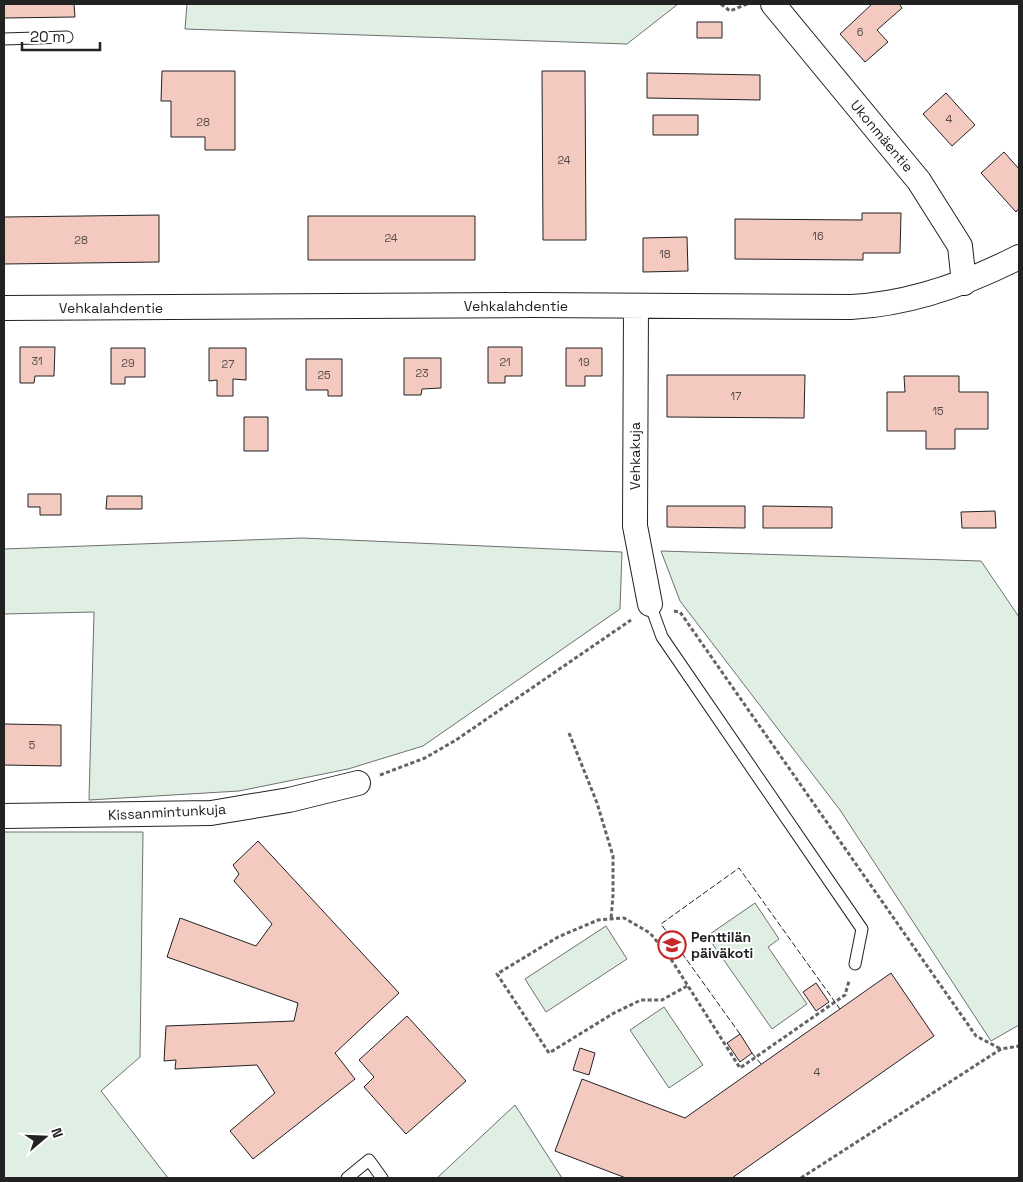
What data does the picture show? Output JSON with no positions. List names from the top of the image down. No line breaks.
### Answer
{"streets":{"street":["Ukonmäentie","Vehkalahdentie","Vehkakuja","Kissanmintunkuja"]},"crossings":[["Ukonmäentie","Vehkalahdentie"],["Vehkalahdentie","Vehkakuja"]],"places":{"school or university":["Penttilän päiväkoti"]},"house_numbers":["6","4","28","24","16","24","28","18","31","21","19","29","27","23","25","17","15","5","4"],"scale_bar":"20 m","north":"right"}
